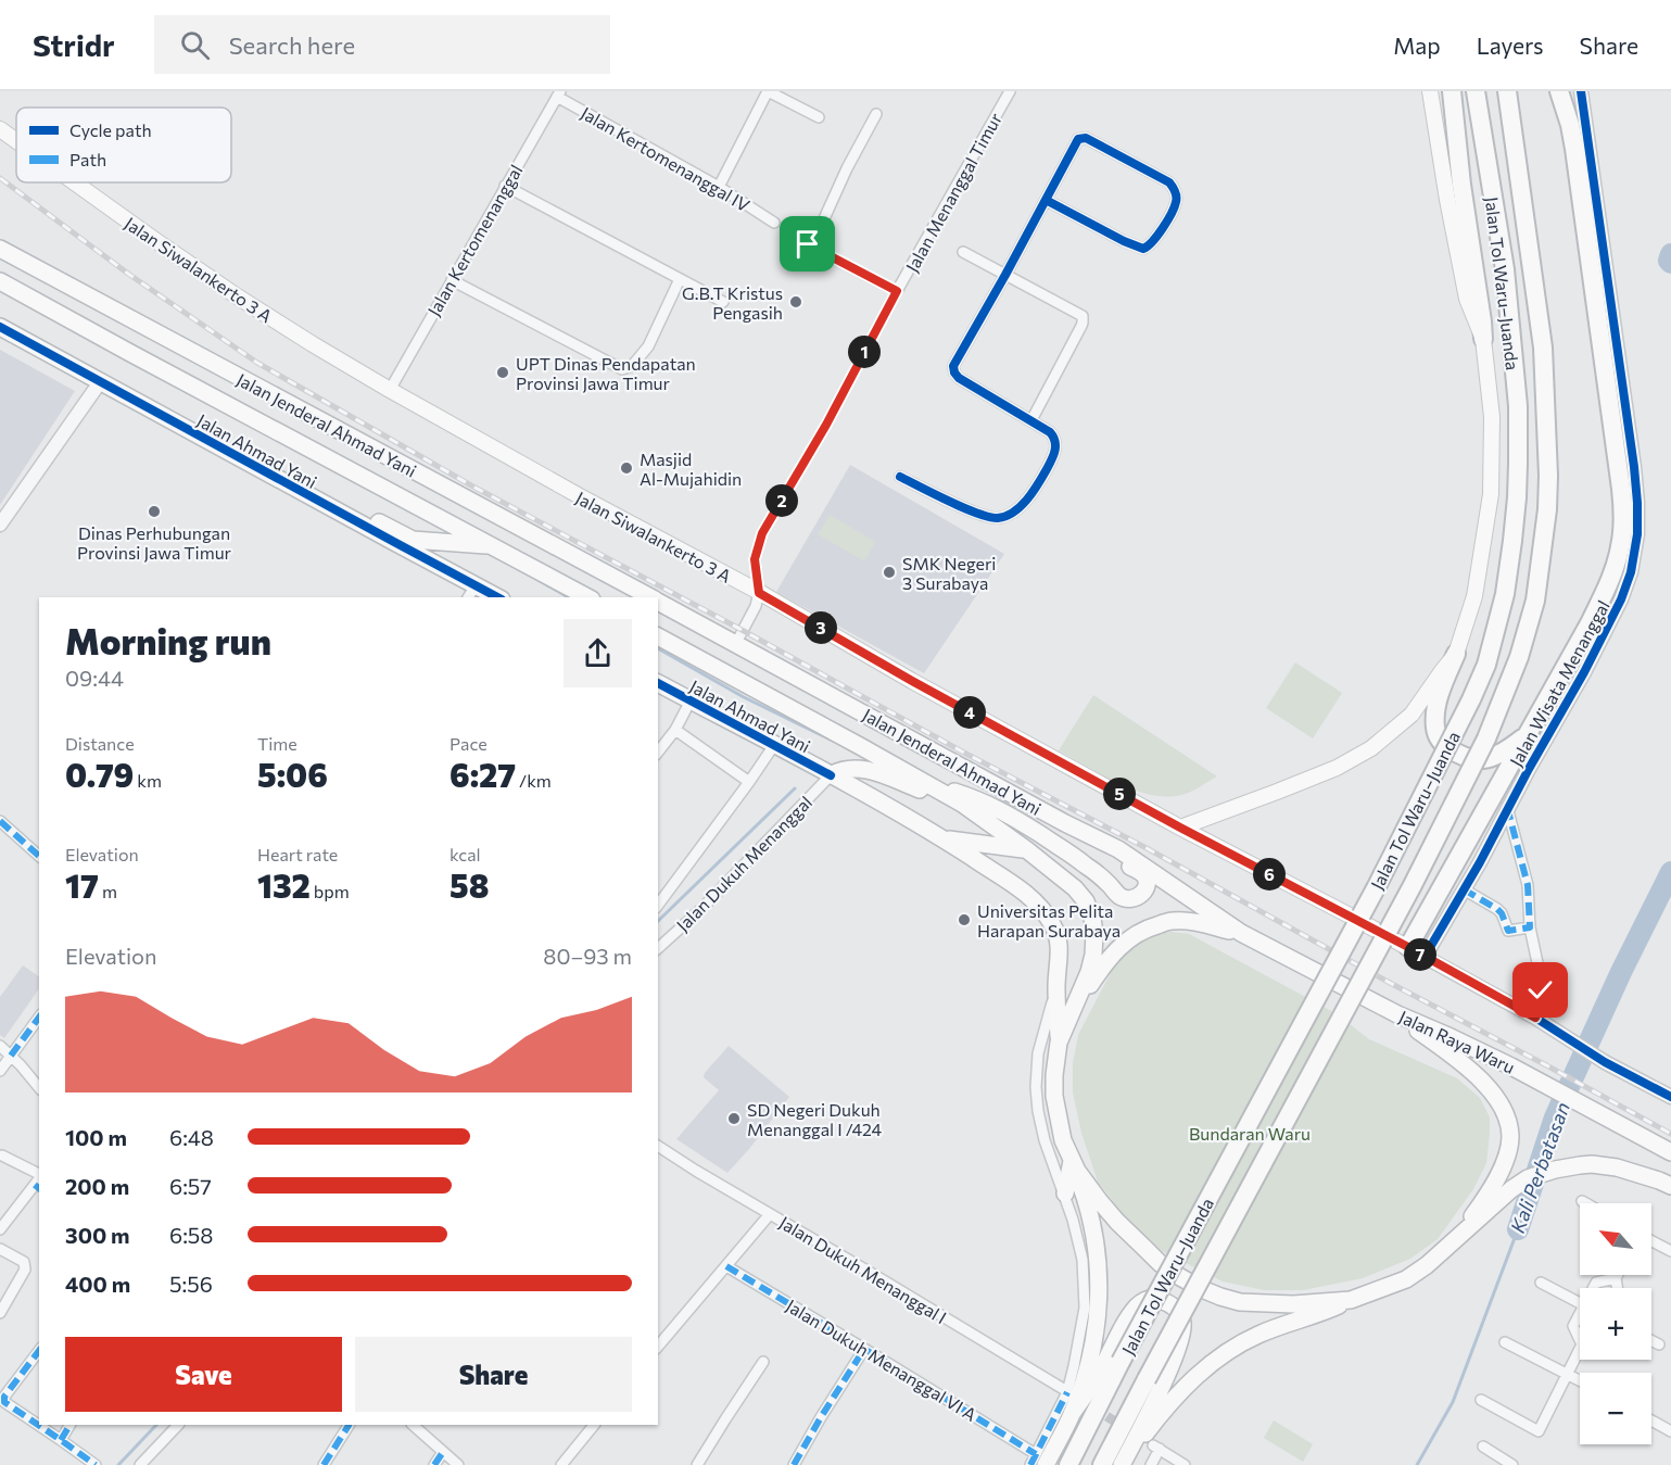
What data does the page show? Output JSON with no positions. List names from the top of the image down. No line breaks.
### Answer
{"streets":{"highway":["Jalan Tol Waru–Juanda","Jalan Jenderal Ahmad Yani","Jalan Ahmad Yani","Jalan Raya Waru"],"main road":["Jalan Siwalankerto 3 A"],"street":["Jalan Kertomenanggal IV","Jalan Menanggal Timur","Jalan Kertomenanggal","Jalan Wisata Menanggal","Jalan Dukuh Menanggal","Jalan Dukuh Menanggal I","Jalan Dukuh Menanggal VI A"]},"crossings":[["Jalan Kertomenanggal IV","Jalan Kertomenanggal"],["Jalan Menanggal Timur","Jalan Siwalankerto 3 A"],["Jalan Menanggal Timur","Jalan Jenderal Ahmad Yani"],["Jalan Kertomenanggal","Jalan Siwalankerto 3 A"],["Jalan Siwalankerto 3 A","Jalan Wisata Menanggal"],["Jalan Jenderal Ahmad Yani","Jalan Raya Waru"],["Jalan Ahmad Yani","Jalan Dukuh Menanggal"]],"water":["Kali Perbatasan"],"parks":["Bundaran Waru"],"places":["G.B.T Kristus Pengasih","UPT Dinas Pendapatan Provinsi Jawa Timur","Masjid Al-Mujahidin","Dinas Perhubungan Provinsi Jawa Timur","SMK Negeri 3 Surabaya","Universitas Pelita Harapan Surabaya","SD Negeri Dukuh Menanggal I /424"],"legend":["Cycle path","Path"],"north":"top left","page":{"header":"Stridr","search":"Search here","nav":["Map","Layers","Share"],"pins":["1","2","3","4","5","6","7"],"heading":["Morning run","09:44"],"stats":[["Distance","0.79 km"],["Time","5:06"],["Pace","6:27 /km"],["Elevation","17 m"],["Heart rate","132 bpm"],["kcal","58"]],"chart":["Elevation","80–93 m"],"list":[{"name":"100 m","note":"6:48"},{"name":"200 m","note":"6:57"},{"name":"300 m","note":"6:58"},{"name":"400 m","note":"5:56"}],"map_buttons":["+","−"],"buttons":["Save","Share"]}}
